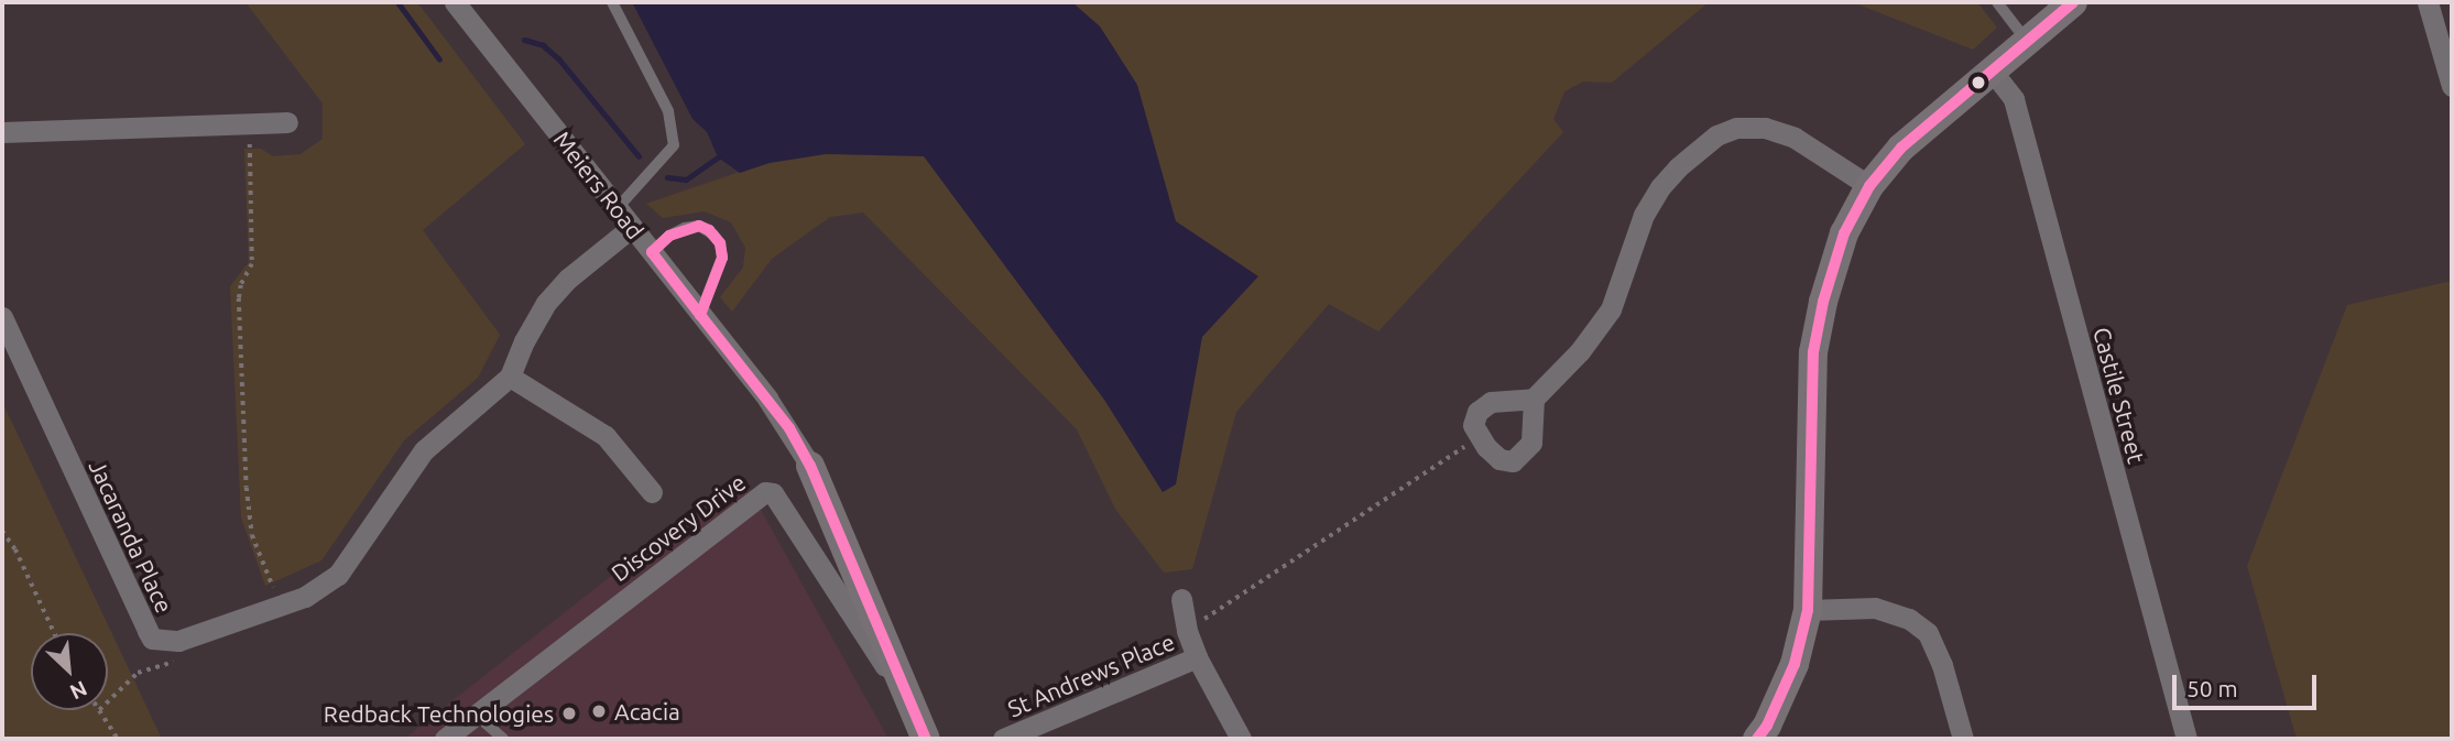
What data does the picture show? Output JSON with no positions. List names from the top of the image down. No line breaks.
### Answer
{"streets":{"street":["Meiers Road","Castile Street","Discovery Drive","Jacaranda Place","St Andrews Place"]},"crossings":[["Meiers Road","Discovery Drive"],["Meiers Road","Jacaranda Place"]],"places":["Acacia","Redback Technologies"],"scale_bar":"50 m","north":"bottom right"}
